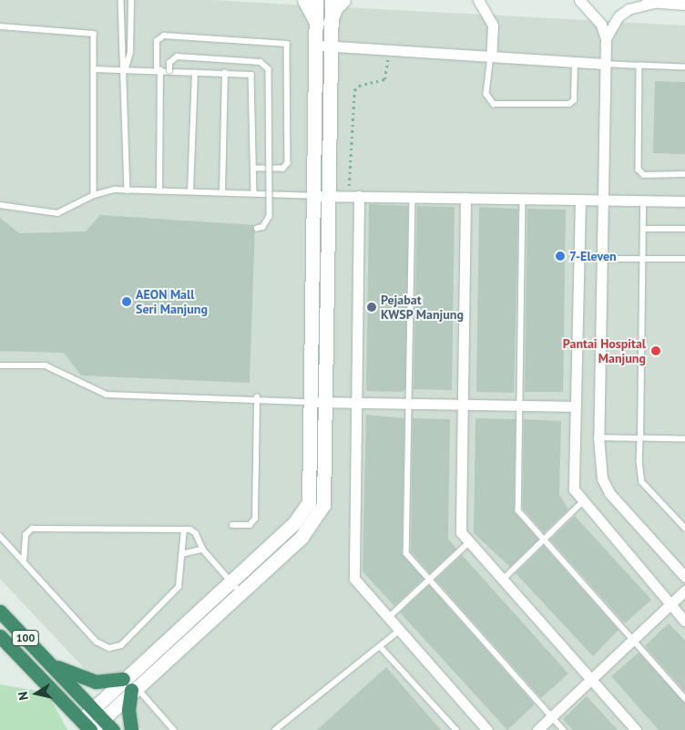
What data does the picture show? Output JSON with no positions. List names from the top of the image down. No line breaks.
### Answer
{"streets":{"highway":["100"]},"places":["7-Eleven","AEON Mall Seri Manjung","Pejabat KWSP Manjung","Pantai Hospital Manjung"],"north":"left"}
